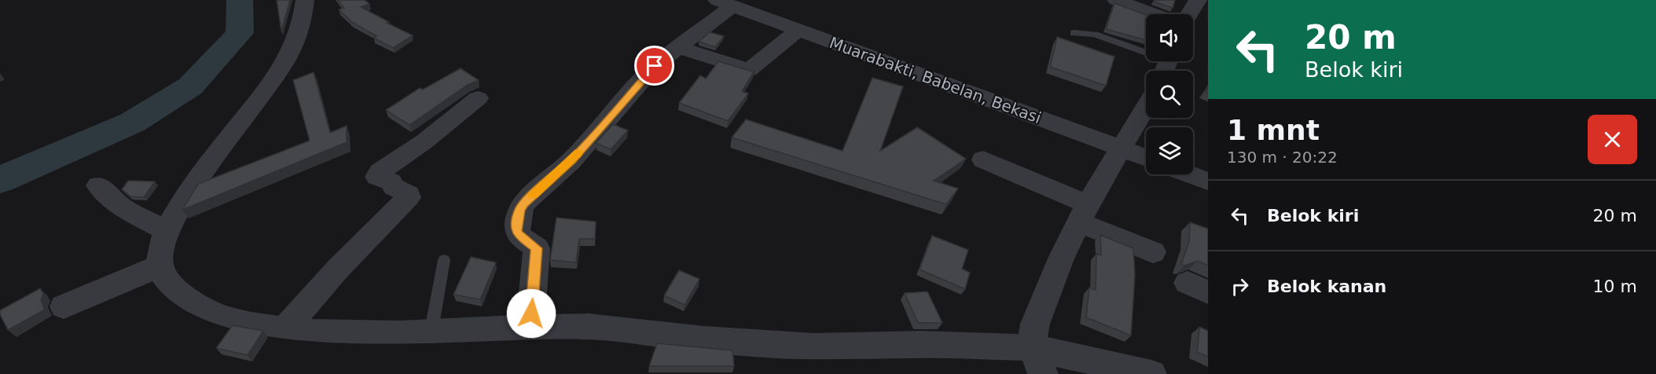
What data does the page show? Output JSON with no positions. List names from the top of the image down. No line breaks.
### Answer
{"streets":{"street":["Muarabakti, Babelan, Bekasi"]},"page":{"turn":["20 m","Belok kiri"],"heading":["1 mnt","130 m · 20:22"],"list":[{"name":"Belok kiri","value":"20 m"},{"name":"Belok kanan","value":"10 m"}]}}
